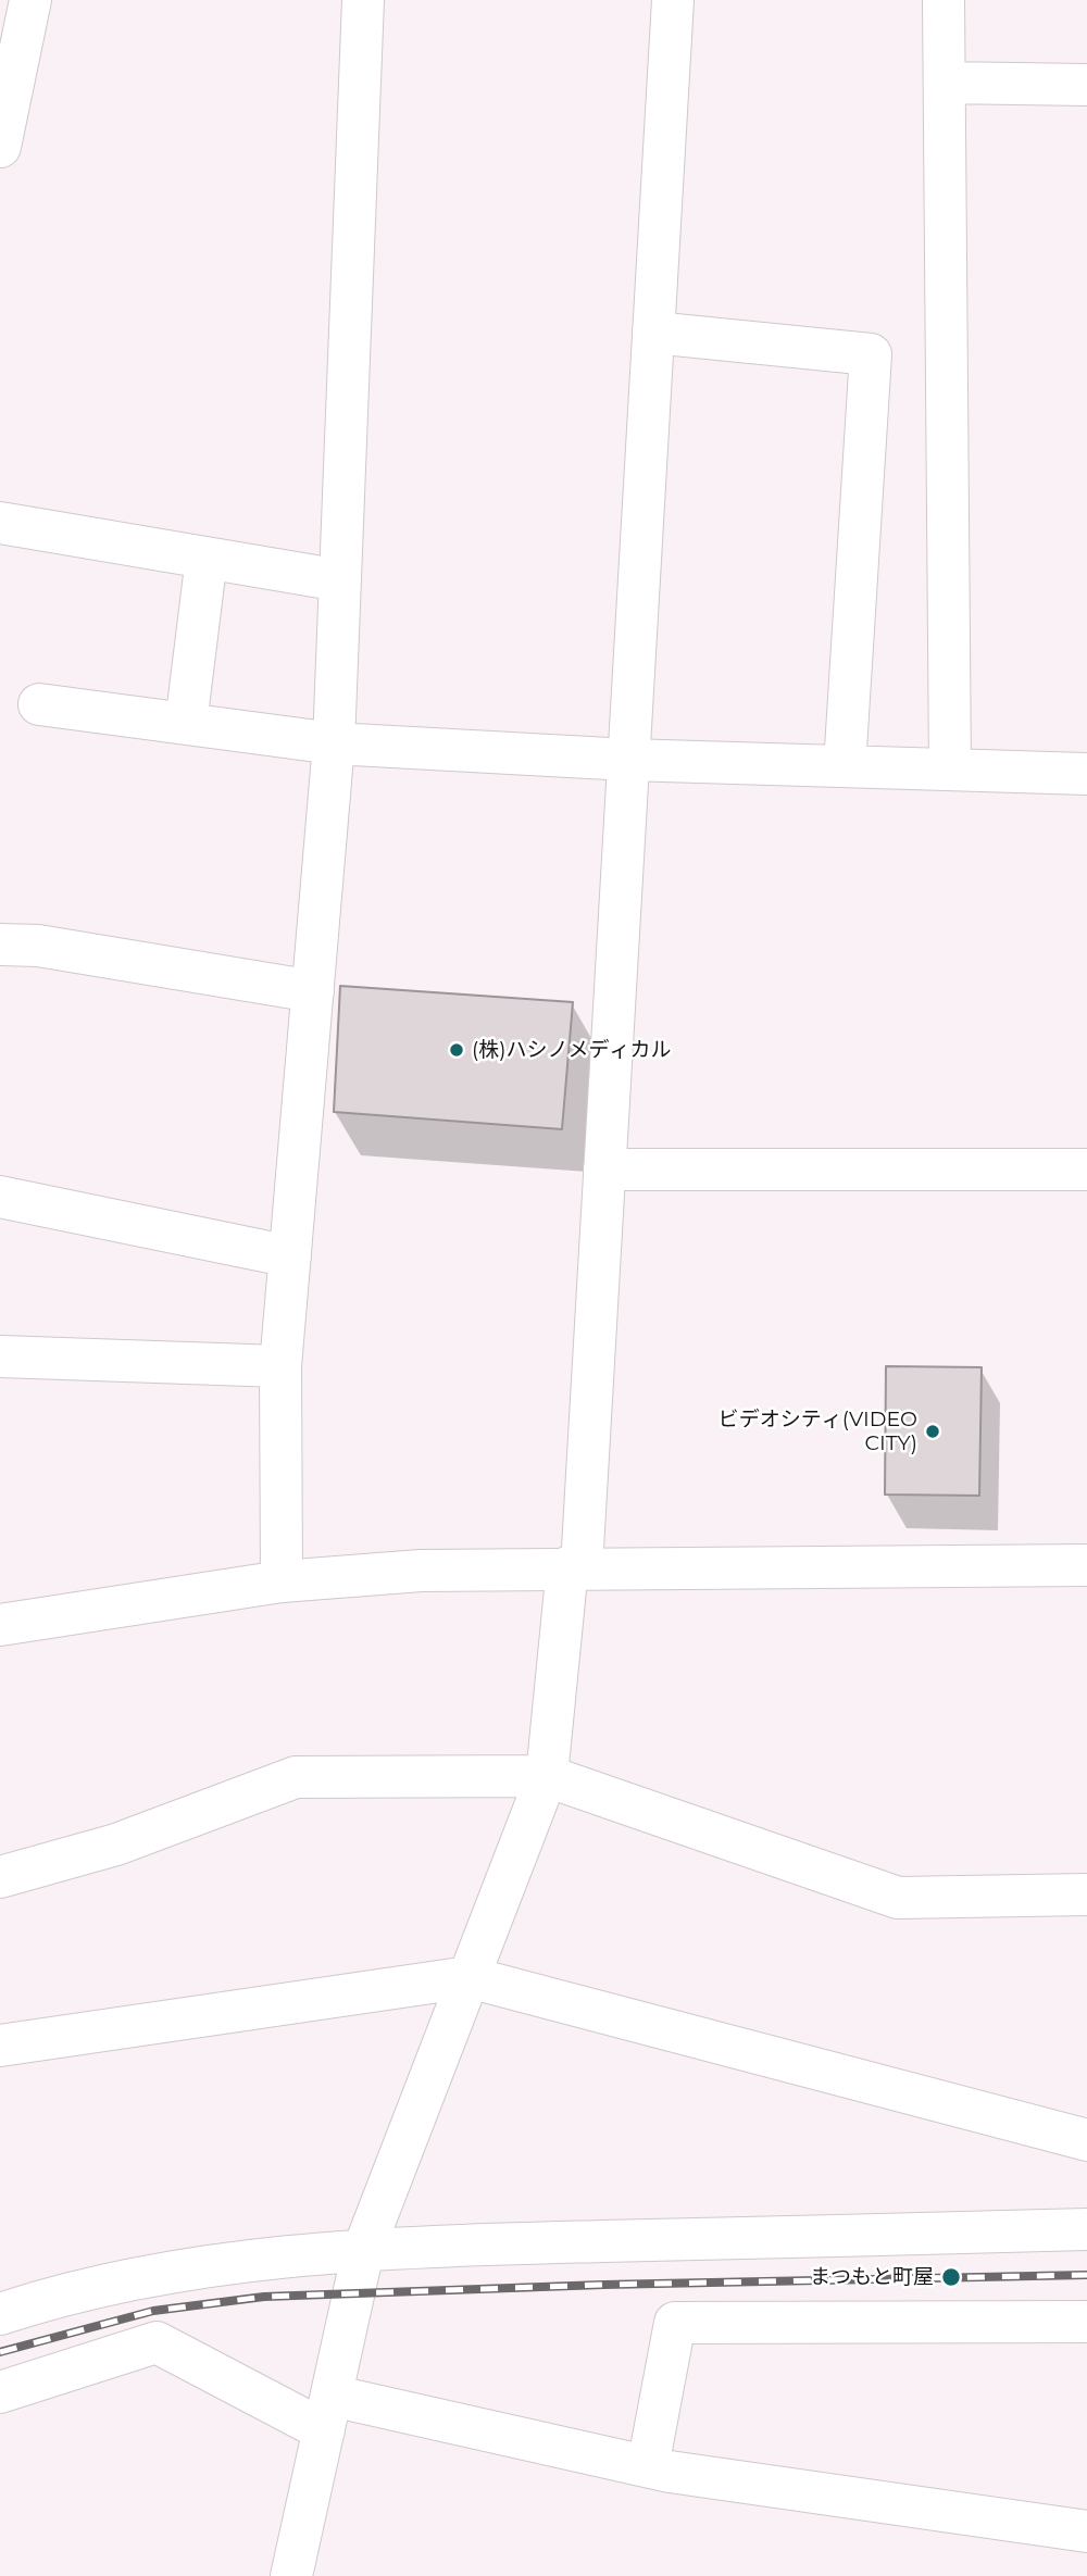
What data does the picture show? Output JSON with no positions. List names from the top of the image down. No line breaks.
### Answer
{"places":["(株)ハシノメディカル","ビデオシティ(VIDEO CITY)","まつもと町屋"]}
